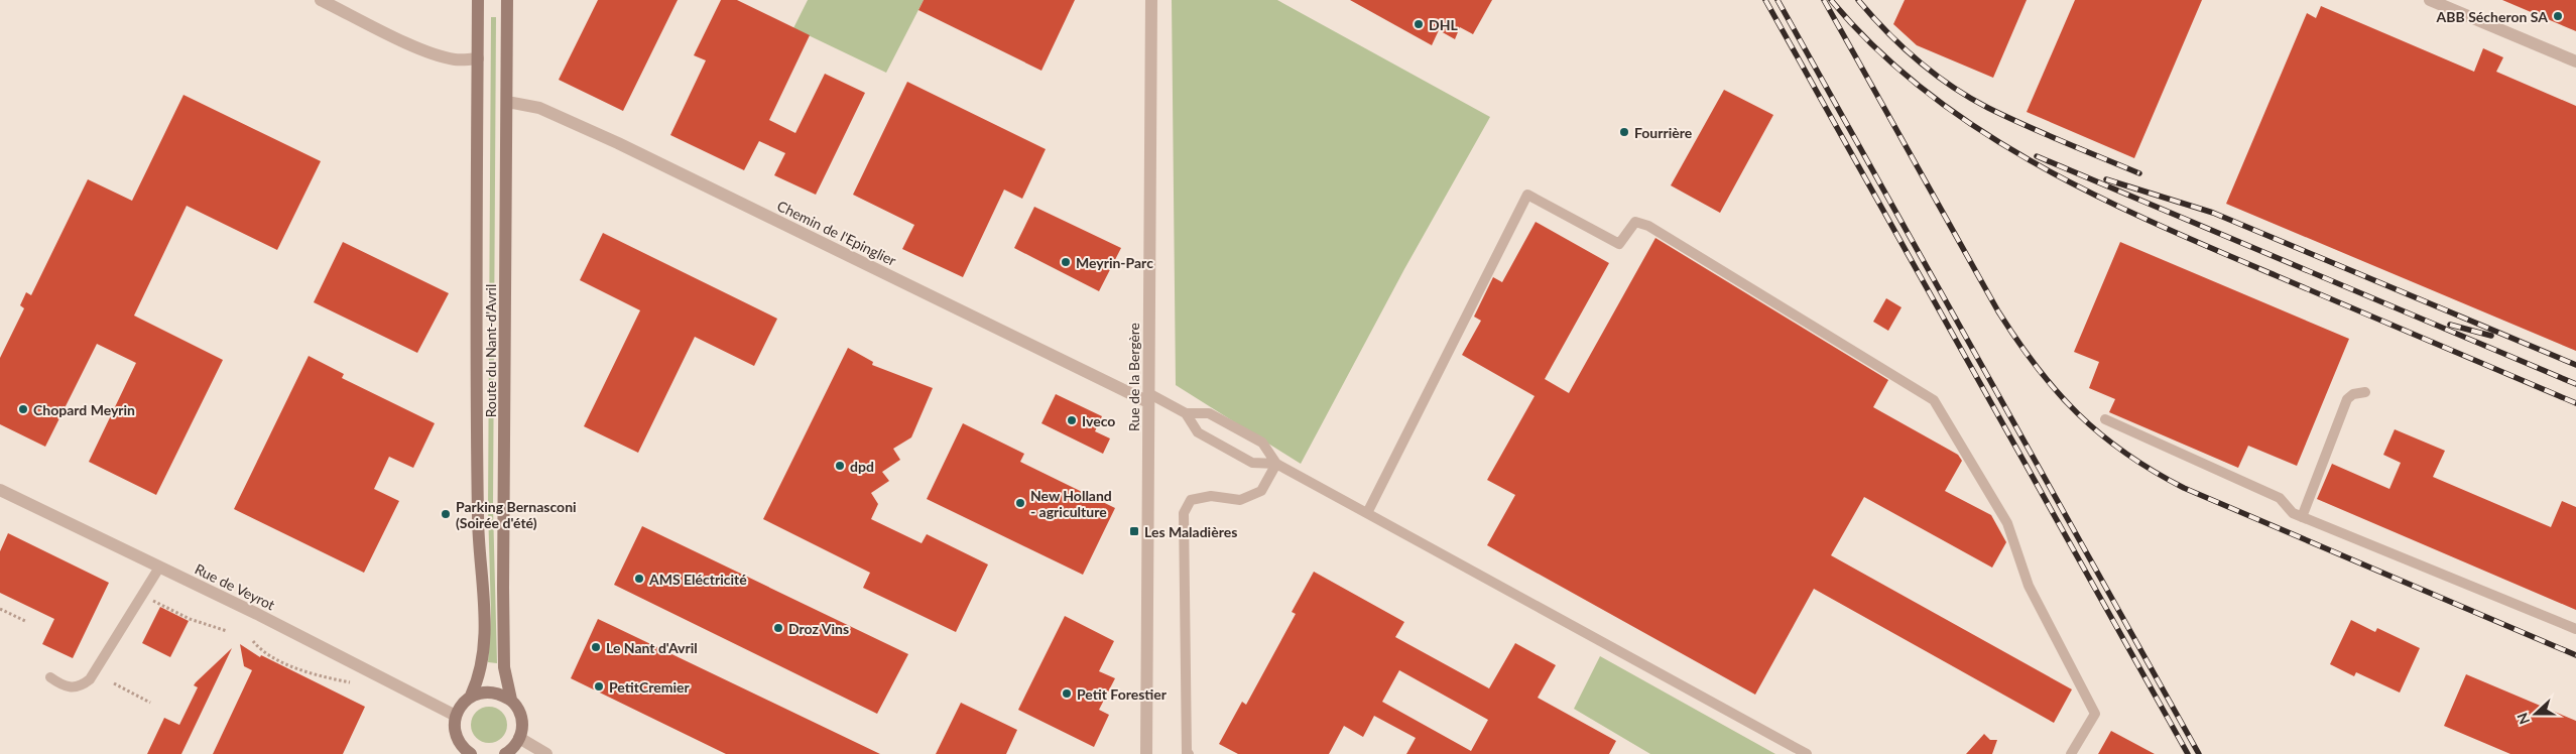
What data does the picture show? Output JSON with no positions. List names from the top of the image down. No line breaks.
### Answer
{"streets":{"main road":["Route du Nant-d'Avril"],"street":["Chemin de l'Epinglier","Rue de la Bergère","Rue de Veyrot"]},"crossings":[["Chemin de l'Epinglier","Route du Nant-d'Avril"],["Chemin de l'Epinglier","Rue de la Bergère"],["Route du Nant-d'Avril","Rue de Veyrot"]],"places":{"other":["ABB Sécheron SA","DHL","Fourrière","Meyrin-Parc","Chopard Meyrin","Iveco","dpd","New Holland - agriculture","Parking Bernasconi (Soirée d'été)","AMS Eléctricité","Droz Vins","Le Nant d'Avril","PetitCremier","Petit Forestier"],"transit":["Les Maladières"]},"north":"left"}
